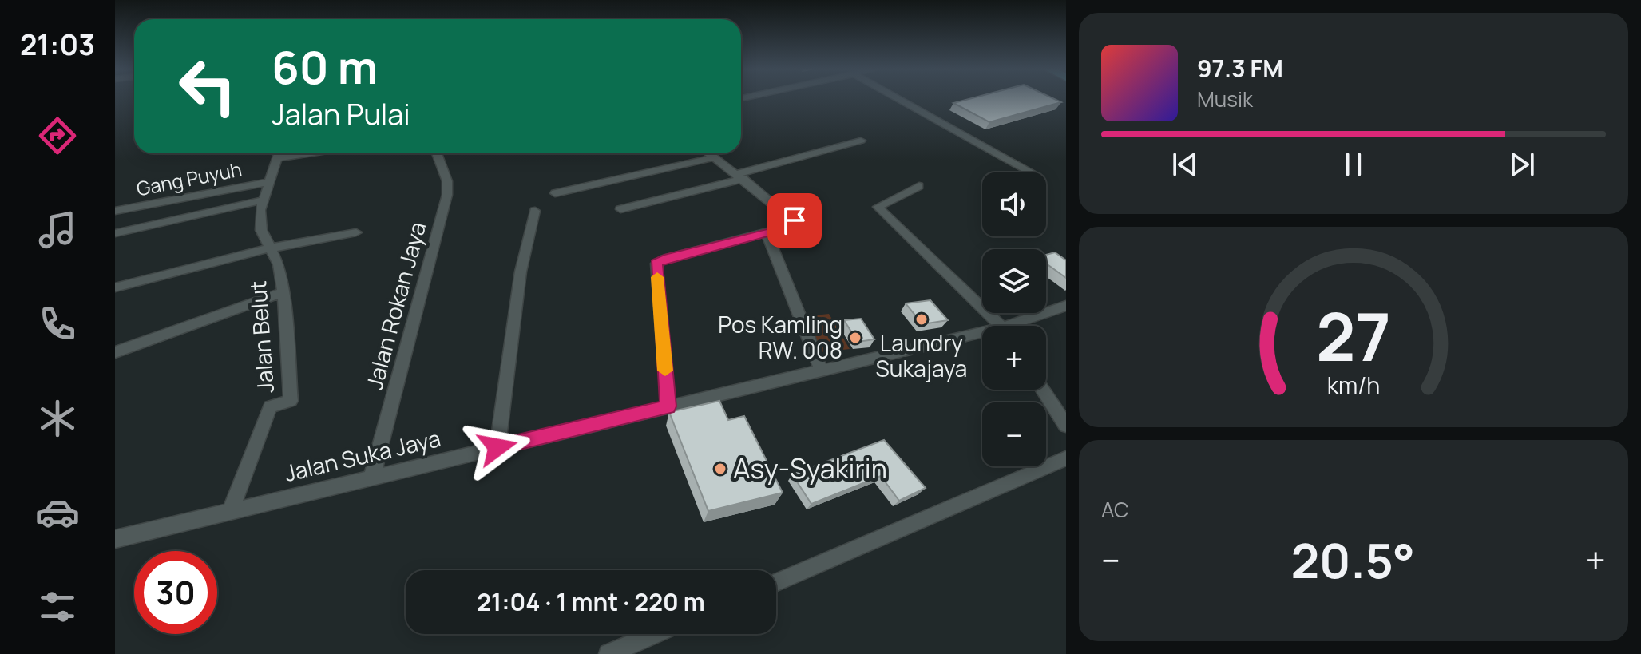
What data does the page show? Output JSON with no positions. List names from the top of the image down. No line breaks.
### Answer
{"streets":{"street":["Gang Puyuh","Jalan Rokan Jaya","Jalan Belut","Jalan Suka Jaya"]},"crossings":[["Gang Puyuh","Jalan Belut"],["Jalan Rokan Jaya","Jalan Suka Jaya"],["Jalan Belut","Jalan Suka Jaya"]],"places":["Laundry Sukajaya","Pos Kamling RW. 008","Asy-Syakirin"],"page":{"tabs":"21:03","turn":["60 m","Jalan Pulai"],"song":["97.3 FM","Musik"],"map_buttons":["+","−"],"tile":"AC","heat":["−","20.5°","+"],"limit":"30","trip":"21:04 · 1 mnt · 220 m","gauge":["27","km/h"]}}
